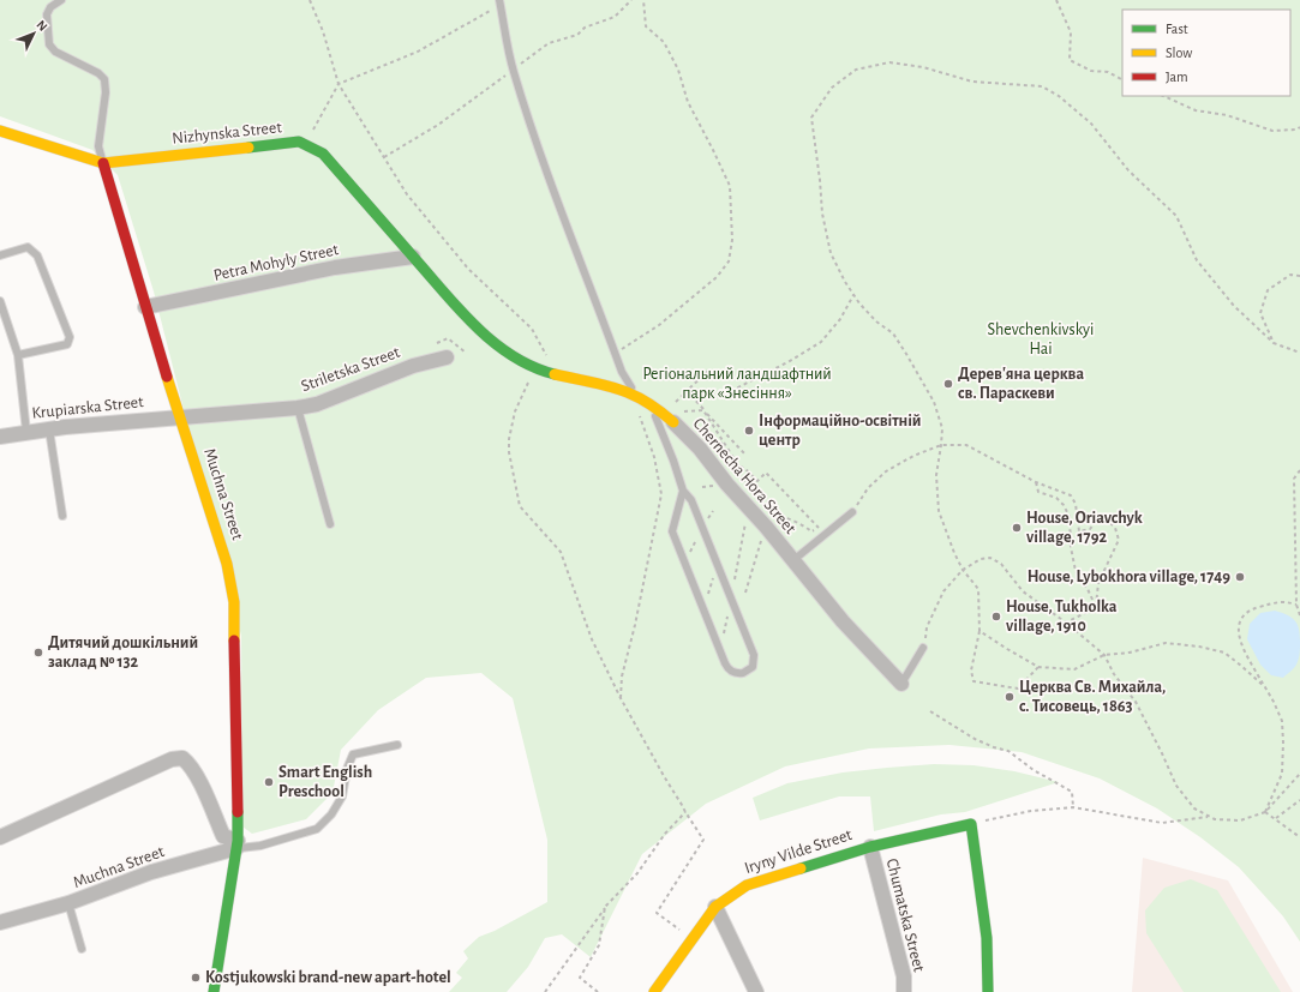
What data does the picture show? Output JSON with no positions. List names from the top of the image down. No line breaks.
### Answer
{"streets":{"street":["Nizhynska Street","Petra Mohyly Street","Striletska Street","Krupiarska Street","Chernecha Hora Street","Muchna Street","Iryny Vilde Street","Chumatska Street"]},"crossings":[["Nizhynska Street","Petra Mohyly Street"],["Nizhynska Street","Chernecha Hora Street"],["Nizhynska Street","Muchna Street"],["Petra Mohyly Street","Chernecha Hora Street"],["Petra Mohyly Street","Muchna Street"],["Striletska Street","Krupiarska Street"],["Striletska Street","Muchna Street"],["Krupiarska Street","Muchna Street"],["Iryny Vilde Street","Chumatska Street"]],"parks":["Shevchenkivskyi Hai","Регіональний ландшафтний парк «Знесіння»"],"places":["Дерев'яна церква св. Параскеви","Інформаційно-освітній центр","House, Oriavchyk village, 1792","House, Lybokhora village, 1749","House, Tukholka village, 1910","Дитячий дошкільний заклад № 132","Церква Св. Михайла, с. Тисовець, 1863","Smart English Preschool","Kostjukowski brand-new apart-hotel"],"legend":["Fast","Slow","Jam"],"north":"top right"}
